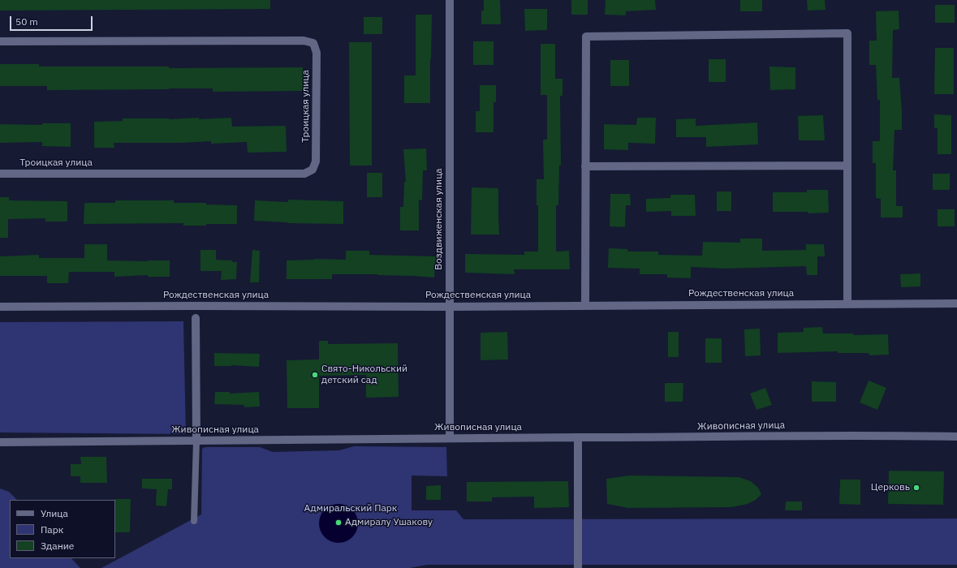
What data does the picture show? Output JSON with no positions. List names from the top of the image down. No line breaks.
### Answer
{"streets":{"street":["Троицкая улица","Воздвиженская улица","Рождественская улица","Живописная улица"]},"crossings":[["Воздвиженская улица","Рождественская улица"],["Воздвиженская улица","Живописная улица"]],"parks":["Адмиральский Парк"],"places":["Свято-Никольский детский сад","Церковь","Адмиралу Ушакову"],"legend":["Улица","Парк","Здание"],"scale_bar":"50 m"}
